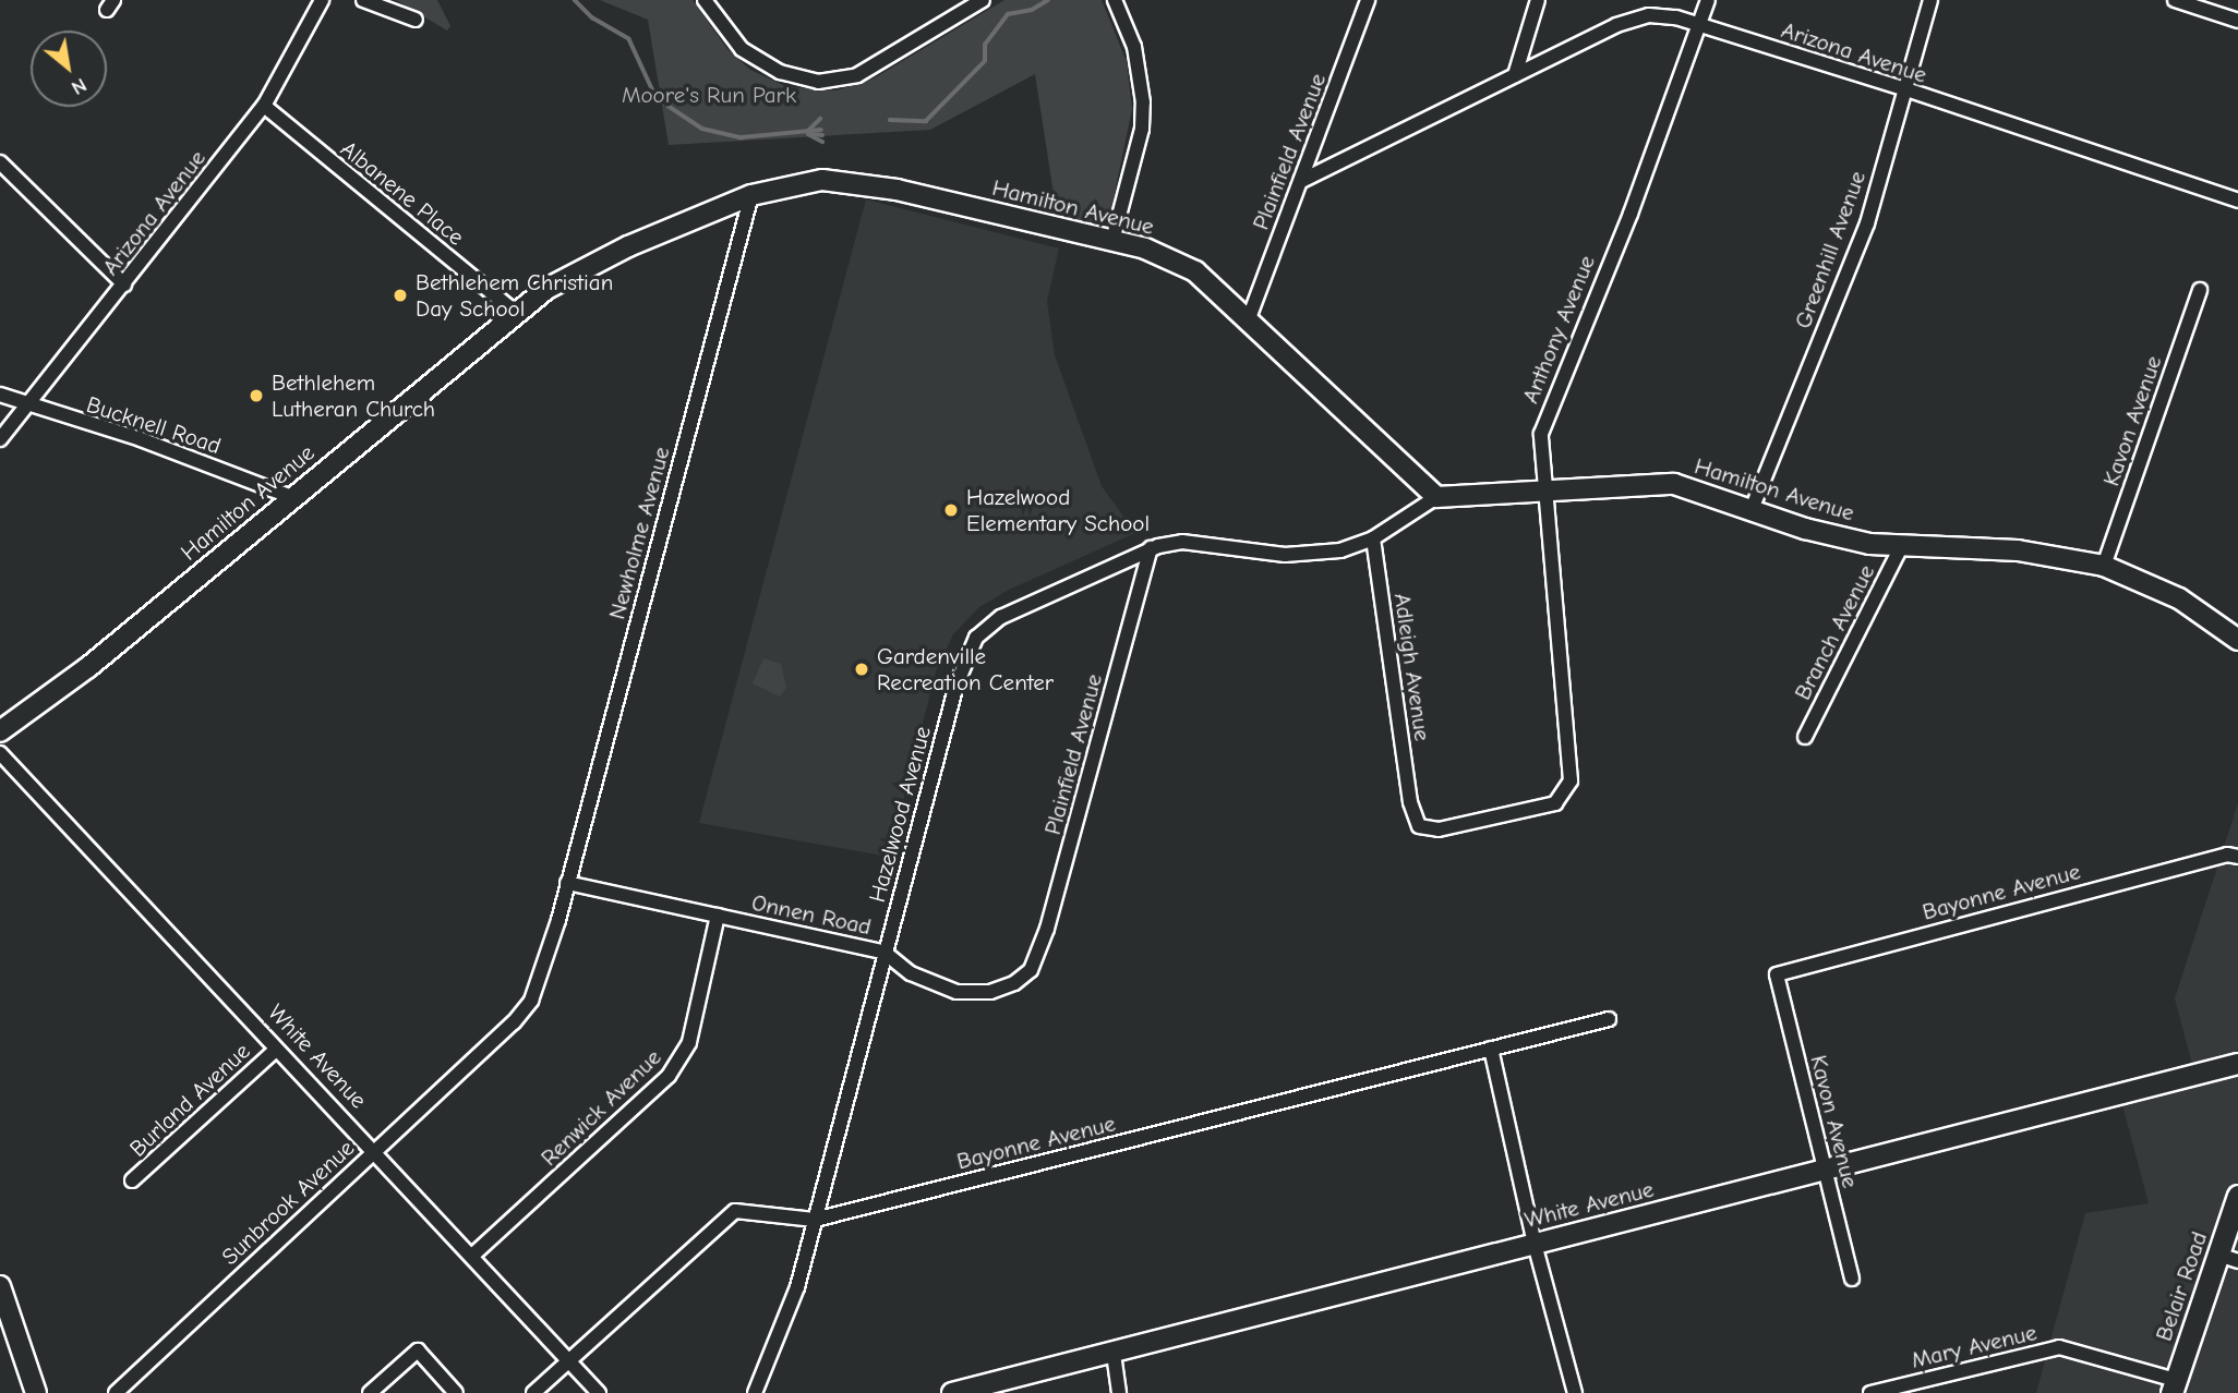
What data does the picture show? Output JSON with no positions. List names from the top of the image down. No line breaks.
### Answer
{"streets":{"main road":["Belair Road"],"street":["Arizona Avenue","Plainfield Avenue","Albanene Place","Hamilton Avenue","Greenhill Avenue","Anthony Avenue","Kavon Avenue","Bucknell Road","Newholme Avenue","Branch Avenue","Adleigh Avenue","Hazelwood Avenue","Bayonne Avenue","Onnen Road","White Avenue","Burland Avenue","Renwick Avenue","Sunbrook Avenue","Mary Avenue"]},"crossings":[["Arizona Avenue","Plainfield Avenue"],["Arizona Avenue","Albanene Place"],["Arizona Avenue","Greenhill Avenue"],["Arizona Avenue","Anthony Avenue"],["Arizona Avenue","Bucknell Road"],["Plainfield Avenue","Hamilton Avenue"],["Plainfield Avenue","Hazelwood Avenue"],["Plainfield Avenue","Onnen Road"],["Albanene Place","Hamilton Avenue"],["Hamilton Avenue","Greenhill Avenue"],["Hamilton Avenue","Anthony Avenue"],["Hamilton Avenue","Kavon Avenue"],["Hamilton Avenue","Bucknell Road"],["Hamilton Avenue","Newholme Avenue"],["Hamilton Avenue","Branch Avenue"],["Hamilton Avenue","Hazelwood Avenue"],["Anthony Avenue","Adleigh Avenue"],["Kavon Avenue","Bayonne Avenue"],["Kavon Avenue","White Avenue"],["Newholme Avenue","Onnen Road"],["Newholme Avenue","Sunbrook Avenue"],["Adleigh Avenue","Hazelwood Avenue"],["Hazelwood Avenue","Bayonne Avenue"],["Hazelwood Avenue","Onnen Road"],["Bayonne Avenue","White Avenue"],["Onnen Road","Renwick Avenue"],["Onnen Road","Sunbrook Avenue"],["White Avenue","Burland Avenue"],["White Avenue","Renwick Avenue"],["White Avenue","Sunbrook Avenue"],["Belair Road","Mary Avenue"]],"parks":["Moore's Run Park"],"places":["Bethlehem Christian Day School","Bethlehem Lutheran Church","Hazelwood Elementary School","Gardenville Recreation Center"],"north":"bottom right"}
